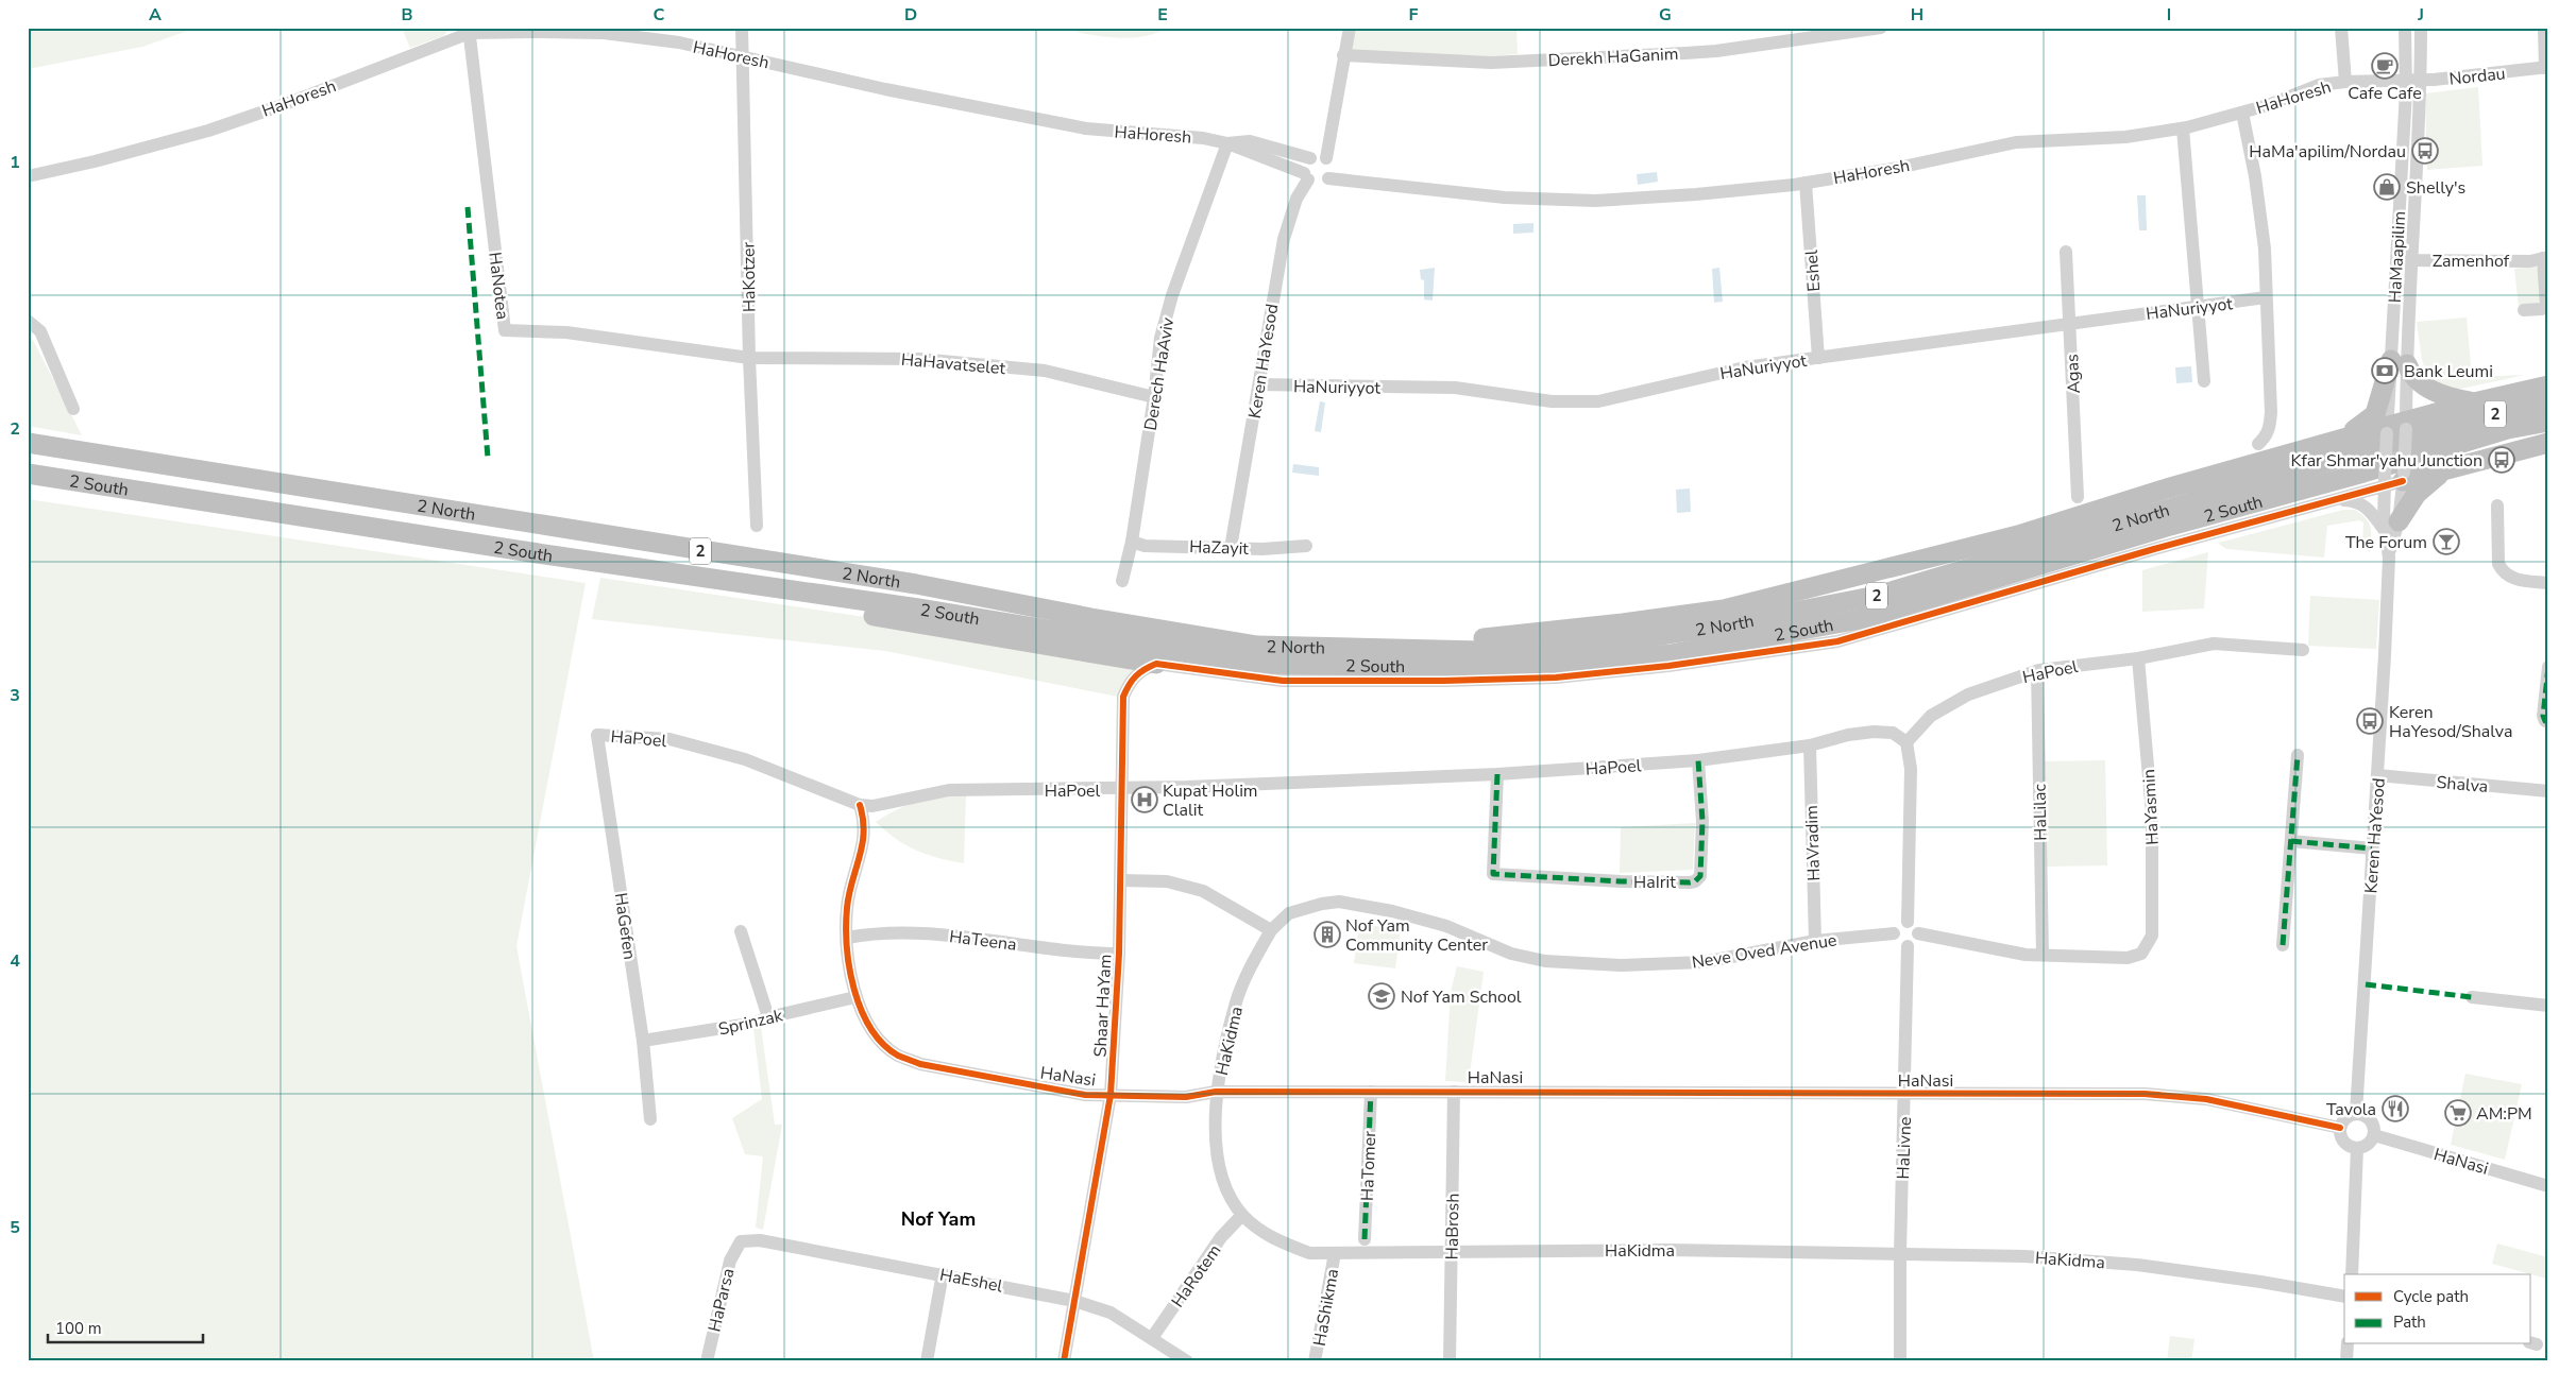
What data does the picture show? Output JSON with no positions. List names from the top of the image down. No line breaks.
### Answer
{"streets":{"highway":["2","2 South","2 North"],"street":["HaHoresh","Derekh HaGanim","Nordau","HaMaapilim","Zamenhof","Eshel","HaKotzer","HaNotea","HaNuriyyot","Keren HaYesod","HaHavatselet","Derech HaAviv","Agas","HaZayit","HaPoel","Shalva","HaYasmin","HaLilac","HaVradim","HaIrit","HaGefen","HaTeena","Neve Oved Avenue","Shaar HaYam","Sprinzak","HaKidma","HaNasi","HaLivne","HaTomer","HaBrosh","HaRotem","HaEshel","HaParsa","HaShikma"]},"crossings":[["HaHoresh","Nordau"],["HaHoresh","HaMaapilim"],["HaHoresh","Eshel"],["HaHoresh","HaKotzer"],["HaHoresh","HaNotea"],["HaHoresh","Keren HaYesod"],["HaHoresh","Derech HaAviv"],["Nordau","HaMaapilim"],["HaMaapilim","Zamenhof"],["HaMaapilim","Keren HaYesod"],["Eshel","HaNuriyyot"],["HaKotzer","HaNotea"],["HaKotzer","HaHavatselet"],["HaNotea","HaHavatselet"],["HaNuriyyot","Keren HaYesod"],["HaNuriyyot","Agas"],["Keren HaYesod","HaZayit"],["Keren HaYesod","Shalva"],["Keren HaYesod","HaNasi"],["HaHavatselet","Derech HaAviv"],["Derech HaAviv","HaZayit"],["HaPoel","HaYasmin"],["HaPoel","HaLilac"],["HaPoel","HaVradim"],["HaPoel","HaIrit"],["HaPoel","HaGefen"],["HaPoel","Shaar HaYam"],["HaPoel","HaNasi"],["HaYasmin","HaLilac"],["HaVradim","Neve Oved Avenue"],["HaGefen","Sprinzak"],["HaTeena","Shaar HaYam"],["HaTeena","HaNasi"],["Neve Oved Avenue","HaKidma"],["Neve Oved Avenue","HaLivne"],["Shaar HaYam","HaNasi"],["Shaar HaYam","HaEshel"],["Sprinzak","HaNasi"],["HaKidma","HaNasi"],["HaKidma","HaLivne"],["HaKidma","HaBrosh"],["HaKidma","HaRotem"],["HaKidma","HaShikma"],["HaNasi","HaLivne"],["HaNasi","HaTomer"],["HaNasi","HaBrosh"],["HaRotem","HaEshel"],["HaEshel","HaParsa"]],"districts":["Nof Yam"],"places":{"cafe":["Cafe Cafe"],"bus stop":["HaMa'apilim/Nordau","Kfar Shmar'yahu Junction","Keren HaYesod/Shalva"],"shop":["Shelly's"],"bank":["Bank Leumi"],"bar":["The Forum"],"hospital":["Kupat Holim Clalit"],"building":["Nof Yam Community Center"],"school or university":["Nof Yam School"],"restaurant":["Tavola"],"supermarket":["AM:PM"]},"legend":["Cycle path","Path"],"scale_bar":"100 m","grid":{"columns":["A","B","C","D","E","F","G","H","I","J"],"rows":["1","2","3","4","5"]}}
